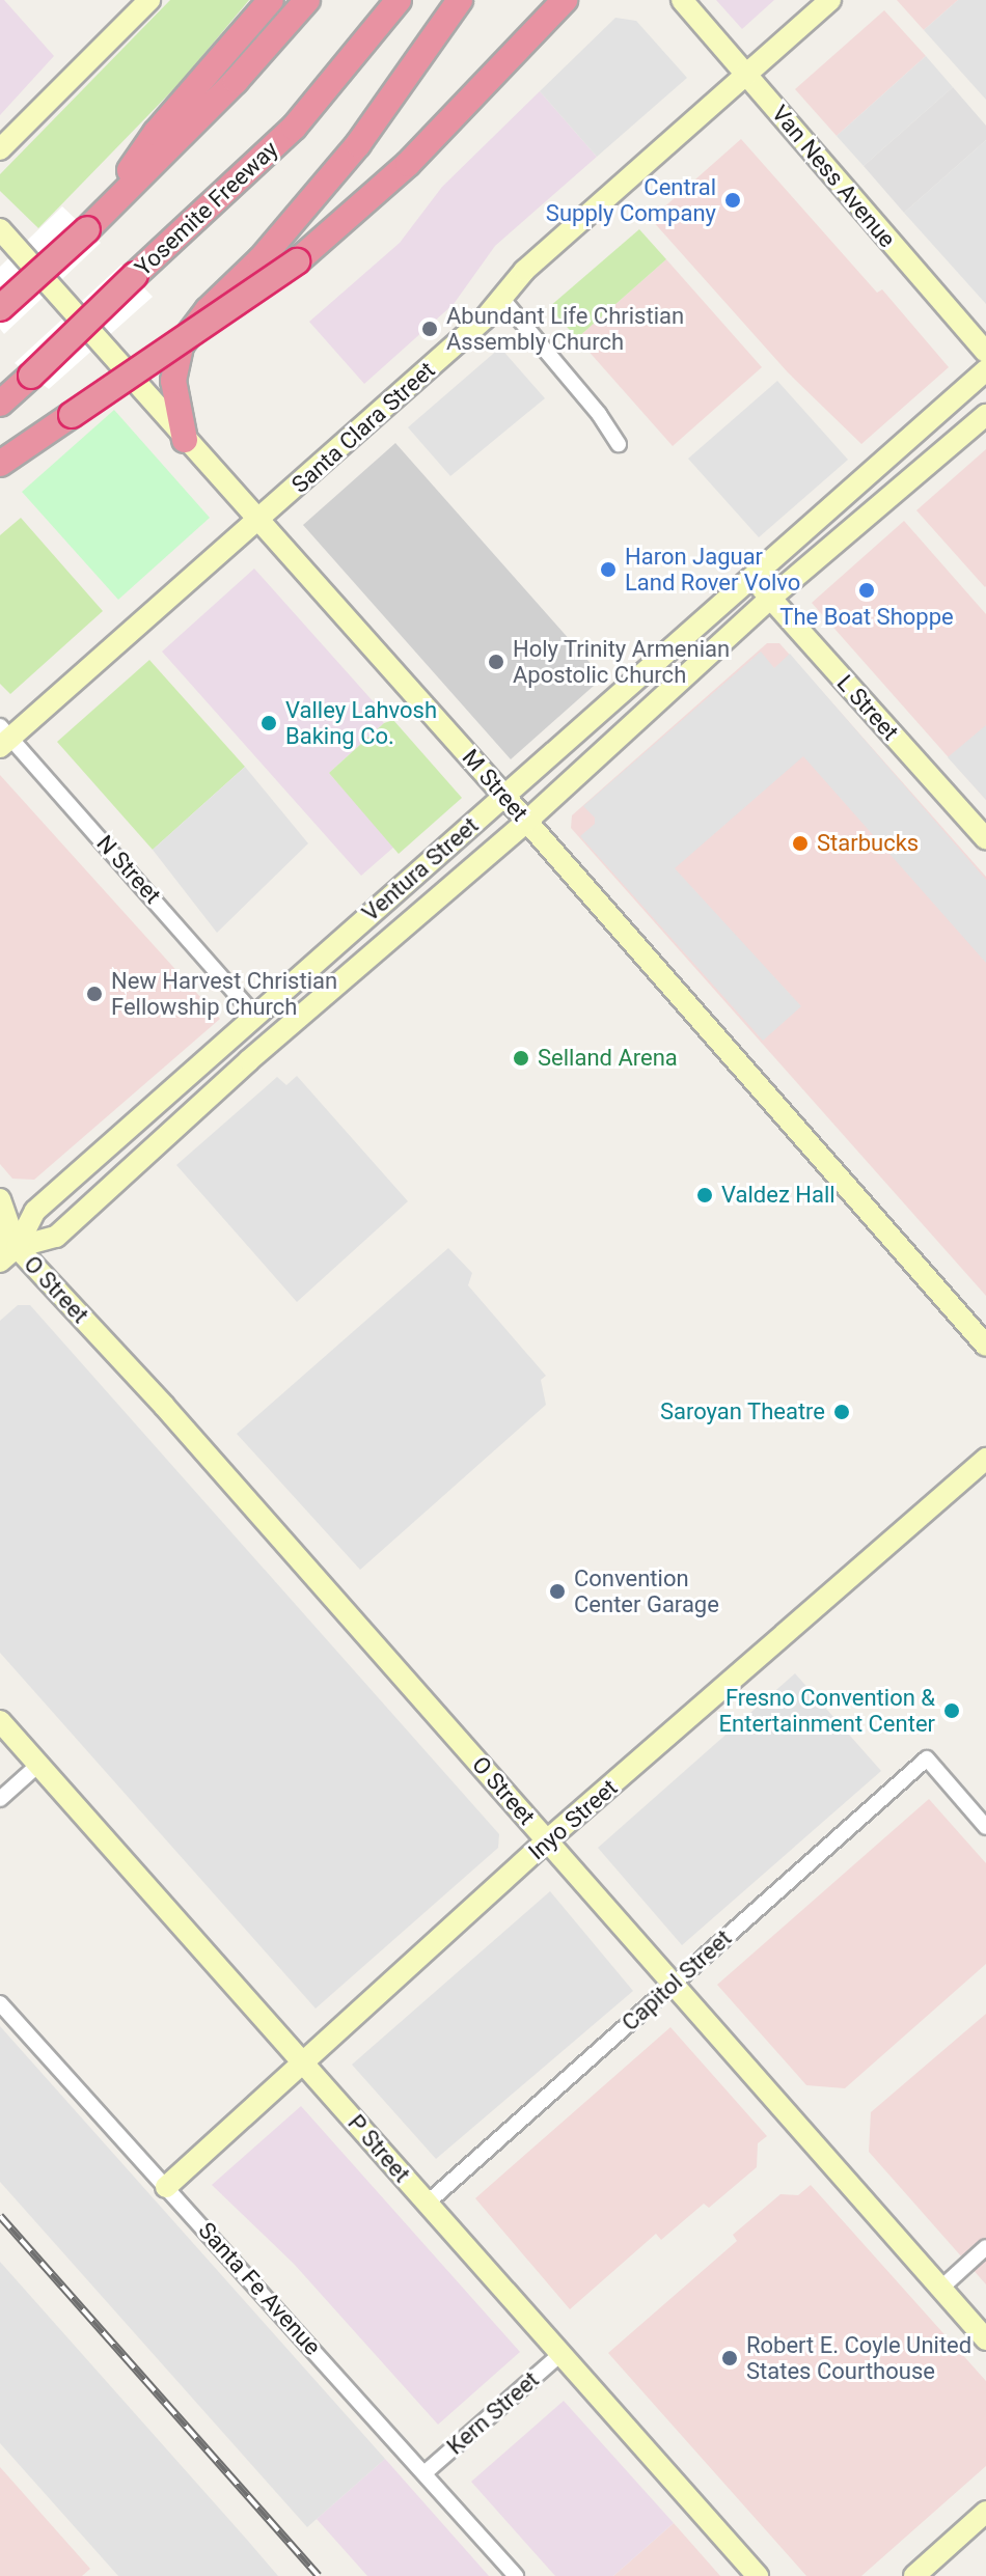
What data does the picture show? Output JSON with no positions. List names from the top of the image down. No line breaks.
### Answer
{"streets":{"highway":["Yosemite Freeway"],"main road":["Van Ness Avenue","Santa Clara Street","L Street","M Street","Ventura Street","O Street","Inyo Street","P Street"],"street":["N Street","Capitol Street","Santa Fe Avenue","Kern Street"]},"crossings":[["Van Ness Avenue","Santa Clara Street"],["Santa Clara Street","M Street"],["Santa Clara Street","N Street"],["L Street","Ventura Street"],["M Street","Ventura Street"],["N Street","Ventura Street"],["Ventura Street","O Street"],["O Street","Inyo Street"],["O Street","Capitol Street"],["Inyo Street","P Street"],["Inyo Street","Santa Fe Avenue"],["Capitol Street","P Street"],["P Street","Kern Street"],["Santa Fe Avenue","Kern Street"]],"places":["Central Supply Company","Abundant Life Christian Assembly Church","Haron Jaguar Land Rover Volvo","The Boat Shoppe","Holy Trinity Armenian Apostolic Church","Valley Lahvosh Baking Co.","Starbucks","New Harvest Christian Fellowship Church","Selland Arena","Valdez Hall","Saroyan Theatre","Convention Center Garage","Fresno Convention & Entertainment Center","Robert E. Coyle United States Courthouse"]}
